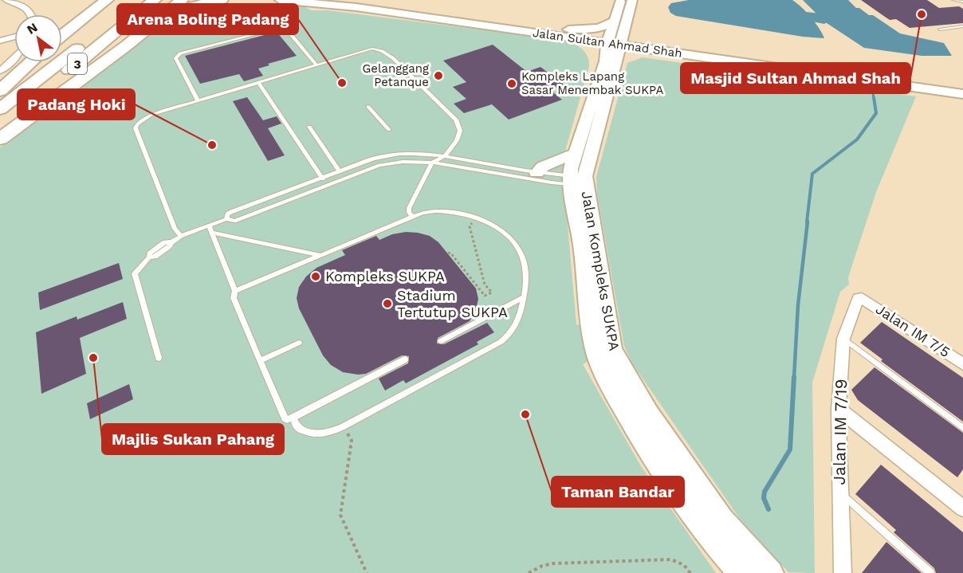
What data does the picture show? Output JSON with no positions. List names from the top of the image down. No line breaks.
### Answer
{"streets":{"highway":["3"],"main road":["Jalan Sultan Ahmad Shah","Jalan Kompleks SUKPA"],"street":["Jalan IM 7/5","Jalan IM 7/19"]},"crossings":[["Jalan Sultan Ahmad Shah","Jalan Kompleks SUKPA"],["Jalan IM 7/5","Jalan IM 7/19"]],"places":["Masjid Sultan Ahmad Shah","Gelanggang Petanque","Arena Boling Padang","Kompleks Lapang Sasar Menembak SUKPA","Padang Hoki","Kompleks SUKPA","Stadium Tertutup SUKPA","Majlis Sukan Pahang","Taman Bandar"],"north":"top left"}
